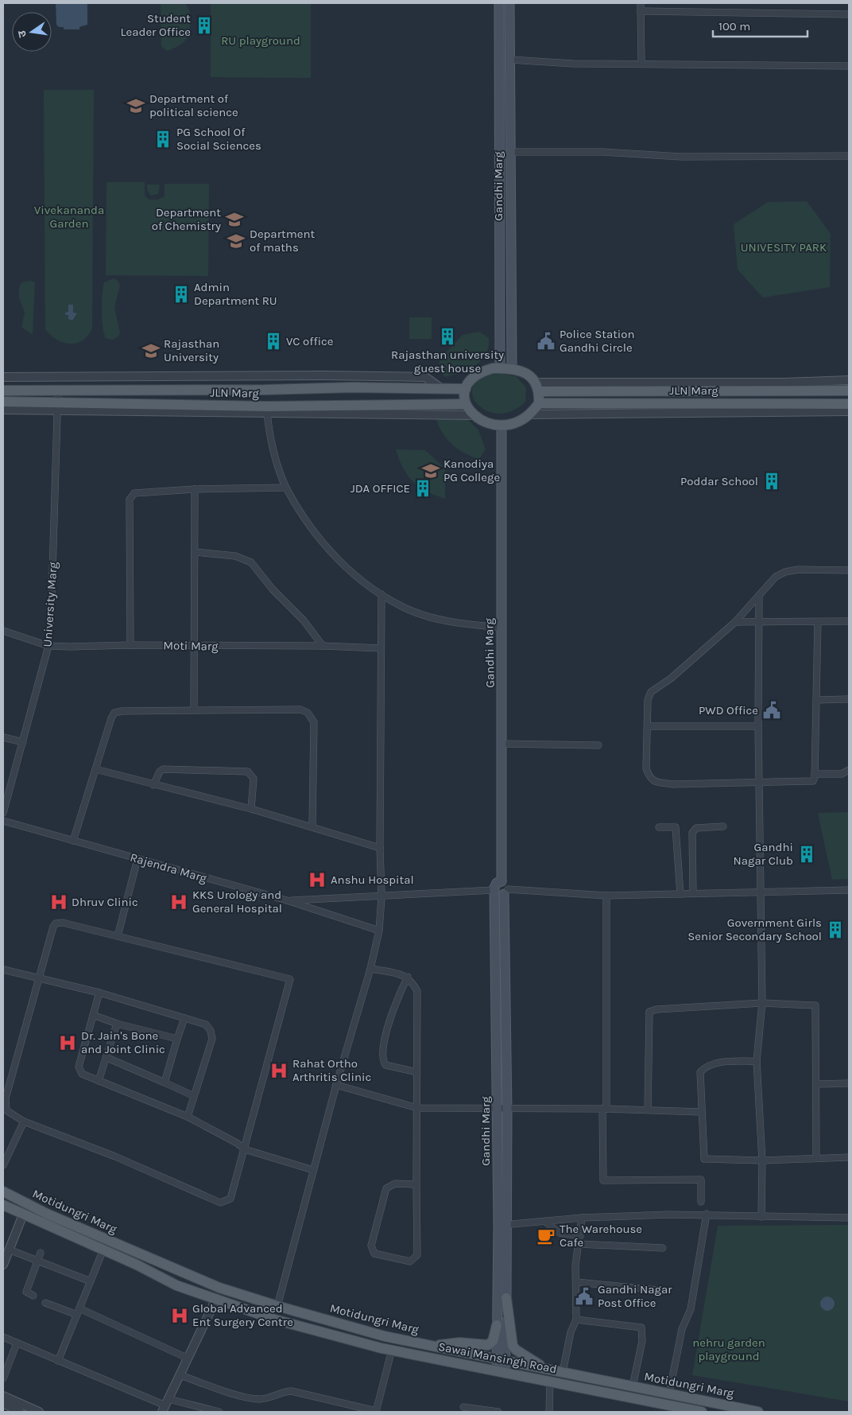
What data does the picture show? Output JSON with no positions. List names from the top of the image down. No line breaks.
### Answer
{"streets":{"main road":["Gandhi Marg","JLN Marg","Motidungri Marg","Sawai Mansingh Road"],"street":["University Marg","Moti Marg","Rajendra Marg"]},"crossings":[["Gandhi Marg","JLN Marg"],["Gandhi Marg","Motidungri Marg"],["JLN Marg","University Marg"],["University Marg","Moti Marg"]],"parks":["RU playground","Vivekananda Garden","UNIVESITY PARK","nehru garden playground"],"places":{"building":["Student Leader Office","PG School Of Social Sciences","Admin Department RU","Rajasthan university guest house","VC office","Poddar School","JDA OFFICE","Gandhi Nagar Club","Government Girls Senior Secondary School"],"school or university":["Department of political science","Department of Chemistry","Department of maths","Rajasthan University","Kanodiya PG College"],"public building":["Police Station Gandhi Circle","PWD Office","Gandhi Nagar Post Office"],"hospital":["Anshu Hospital","Dhruv Clinic","KKS Urology and General Hospital","Dr. Jain's Bone and Joint Clinic","Rahat Ortho Arthritis Clinic","Global Advanced Ent Surgery Centre"],"cafe":["The Warehouse Cafe"]},"scale_bar":"100 m","north":"left"}
